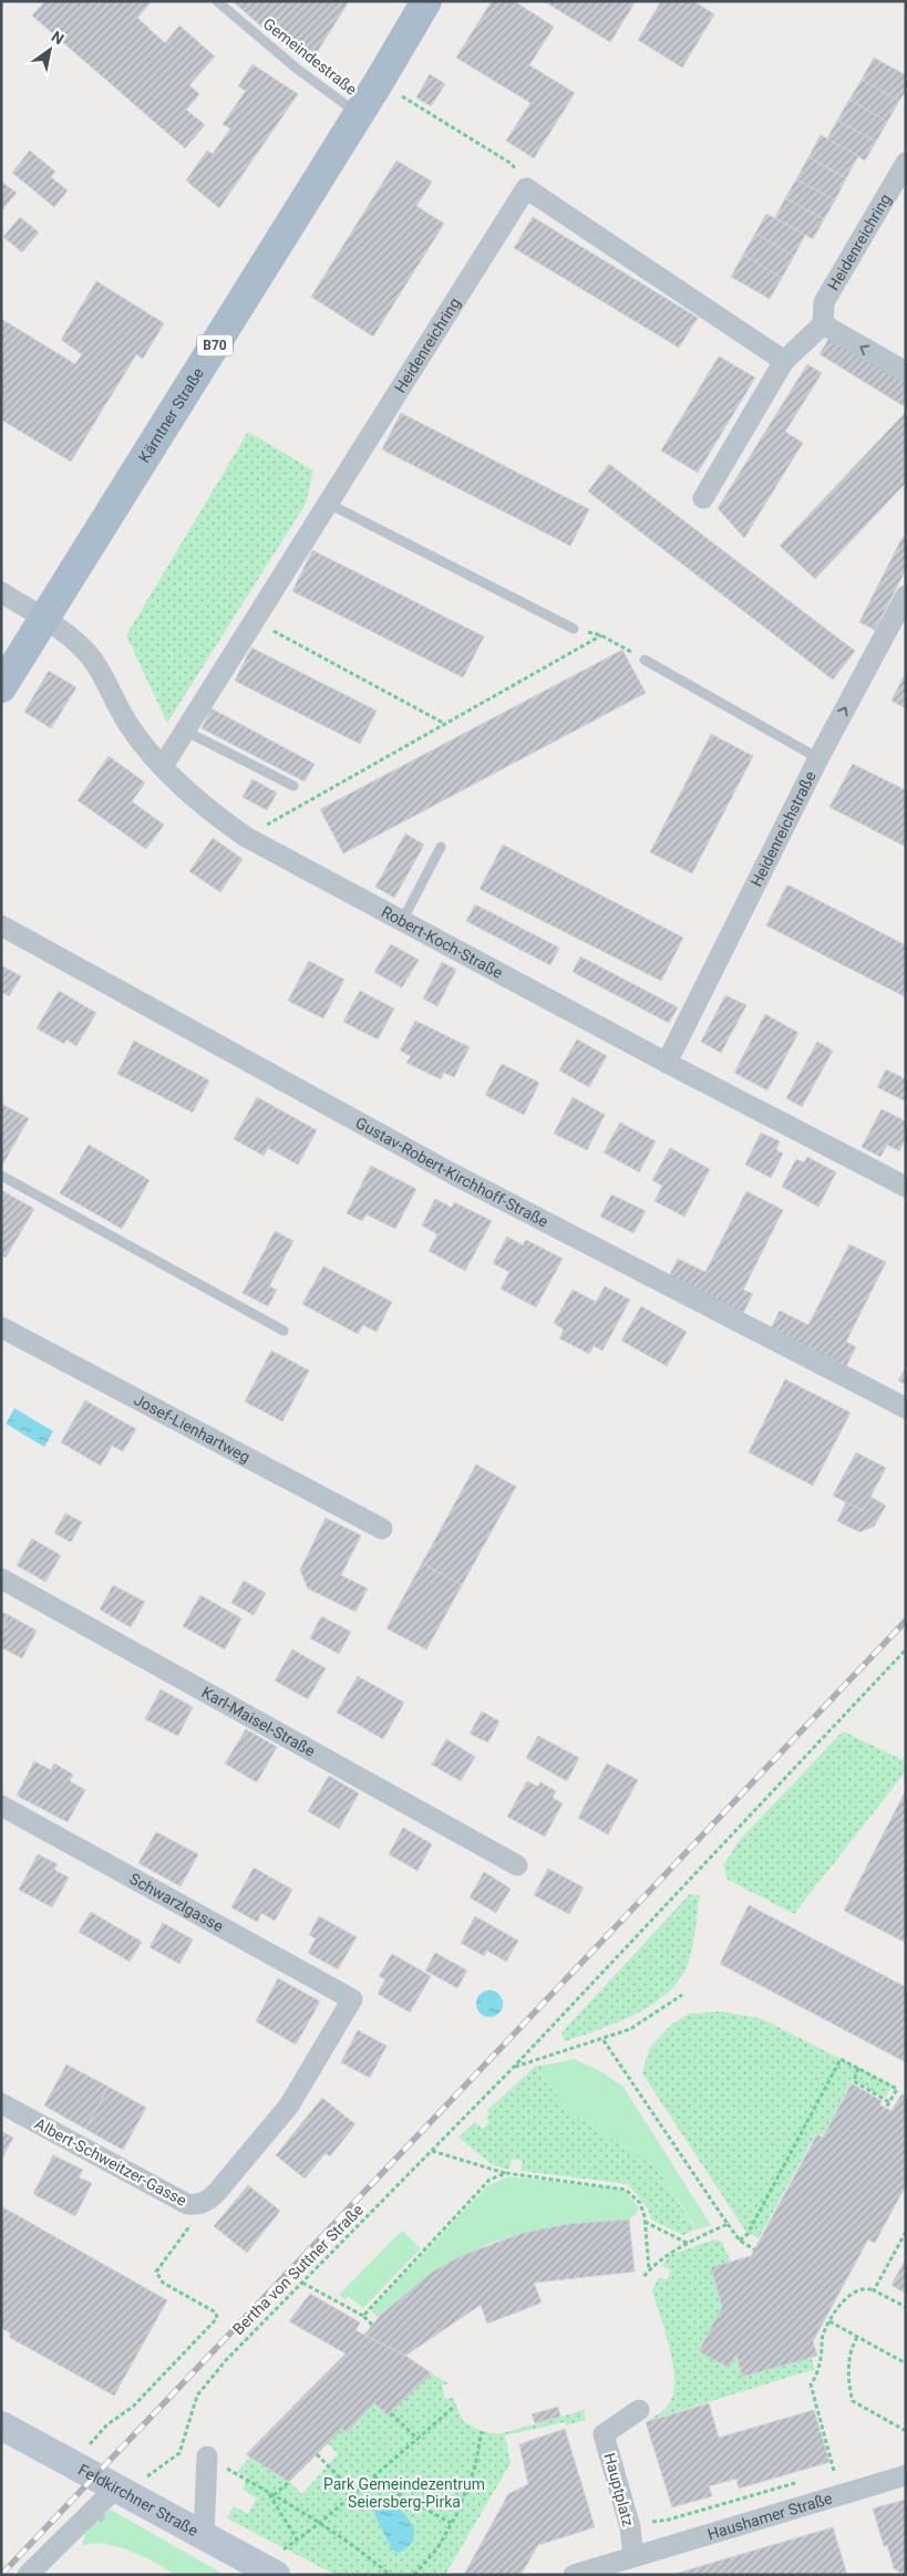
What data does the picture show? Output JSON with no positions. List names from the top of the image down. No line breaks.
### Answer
{"streets":{"main road":["B70","Kärntner Straße","Feldkirchner Straße"],"street":["Heidenreichring","Heidenreichstraße","Robert-Koch-Straße","Gustav-Robert-Kirchhoff-Straße","Josef-Lienhartweg","Karl-Maisel-Straße","Schwarzlgasse","Albert-Schweitzer-Gasse","Hauptplatz","Haushamer Straße"],"lane":["Gemeindestraße"],"path":["Bertha von Suttner Straße"]},"crossings":[["Gemeindestraße","Kärntner Straße"],["Heidenreichring","Robert-Koch-Straße"],["Kärntner Straße","Robert-Koch-Straße"],["Heidenreichstraße","Robert-Koch-Straße"],["Schwarzlgasse","Albert-Schweitzer-Gasse"],["Bertha von Suttner Straße","Feldkirchner Straße"],["Hauptplatz","Haushamer Straße"]],"one_way":["Heidenreichstraße"],"parks":["Park Gemeindezentrum Seiersberg-Pirka"],"north":"top right"}
